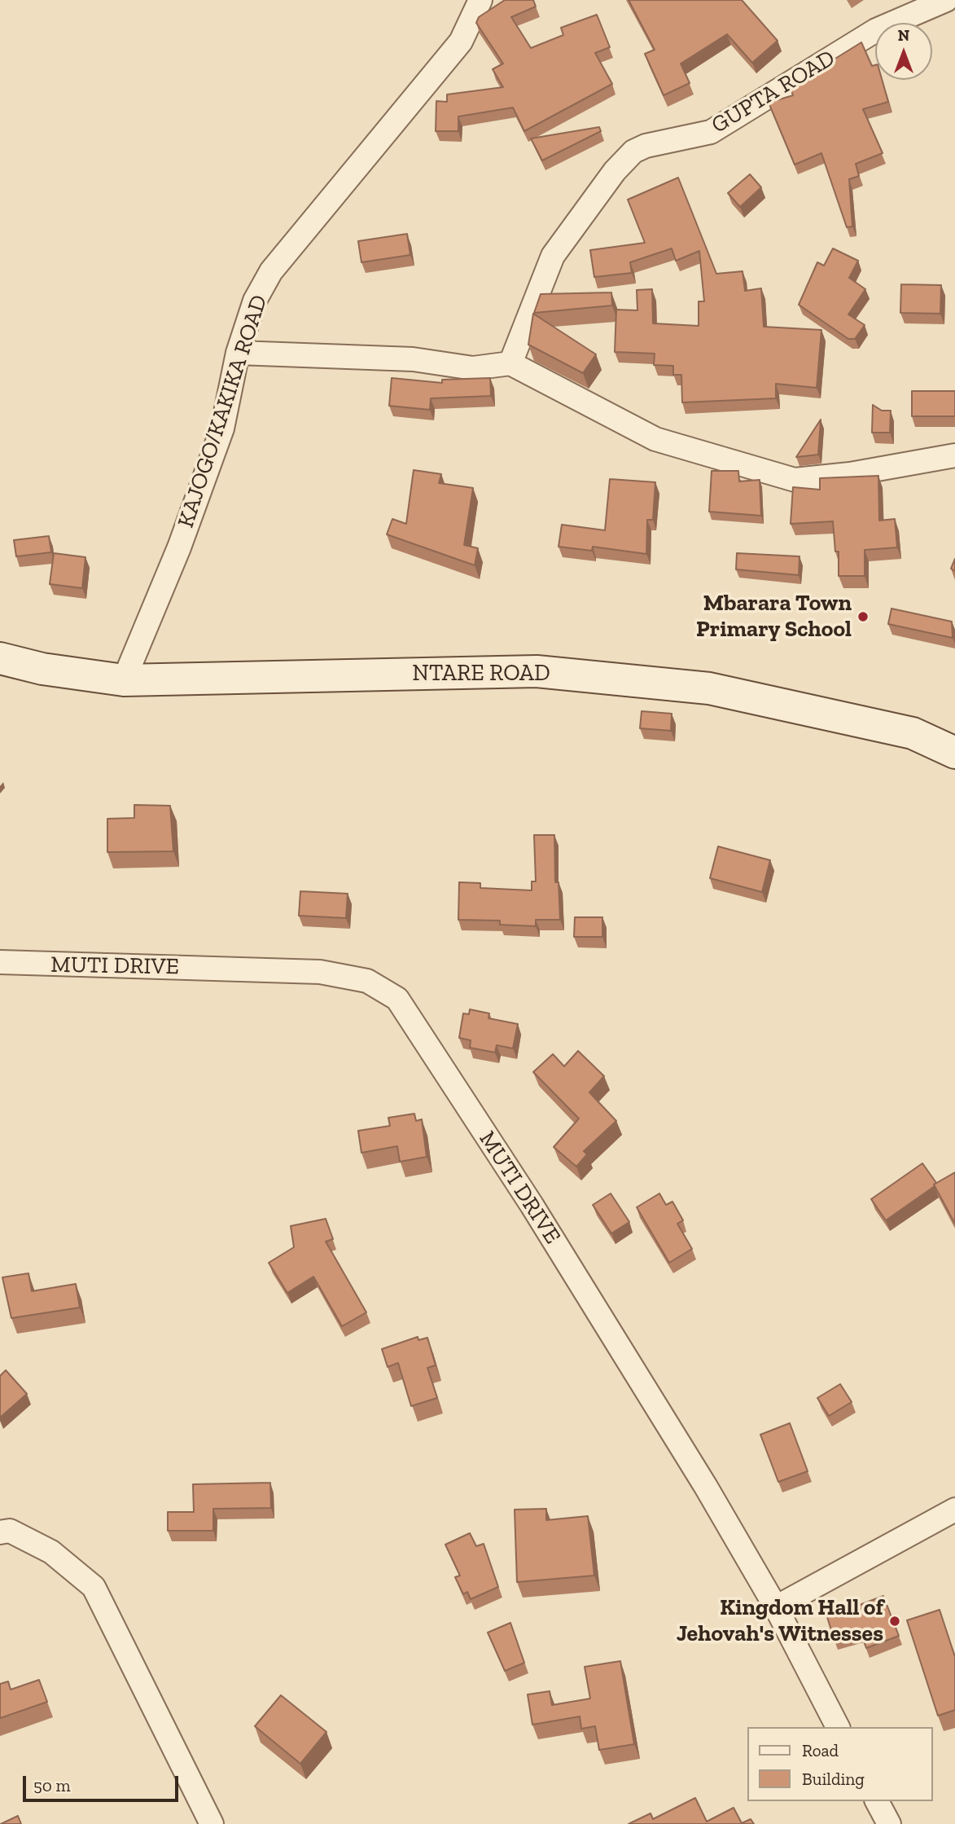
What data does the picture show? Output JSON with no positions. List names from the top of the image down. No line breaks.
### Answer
{"streets":{"main road":["NTARE ROAD"],"street":["GUPTA ROAD","KAJOGO/KAKIKA ROAD","MUTI DRIVE"]},"crossings":[["KAJOGO/KAKIKA ROAD","NTARE ROAD"]],"places":["Mbarara Town Primary School","Kingdom Hall of Jehovah's Witnesses"],"legend":["Road","Building"],"scale_bar":"50 m","north":"top"}
